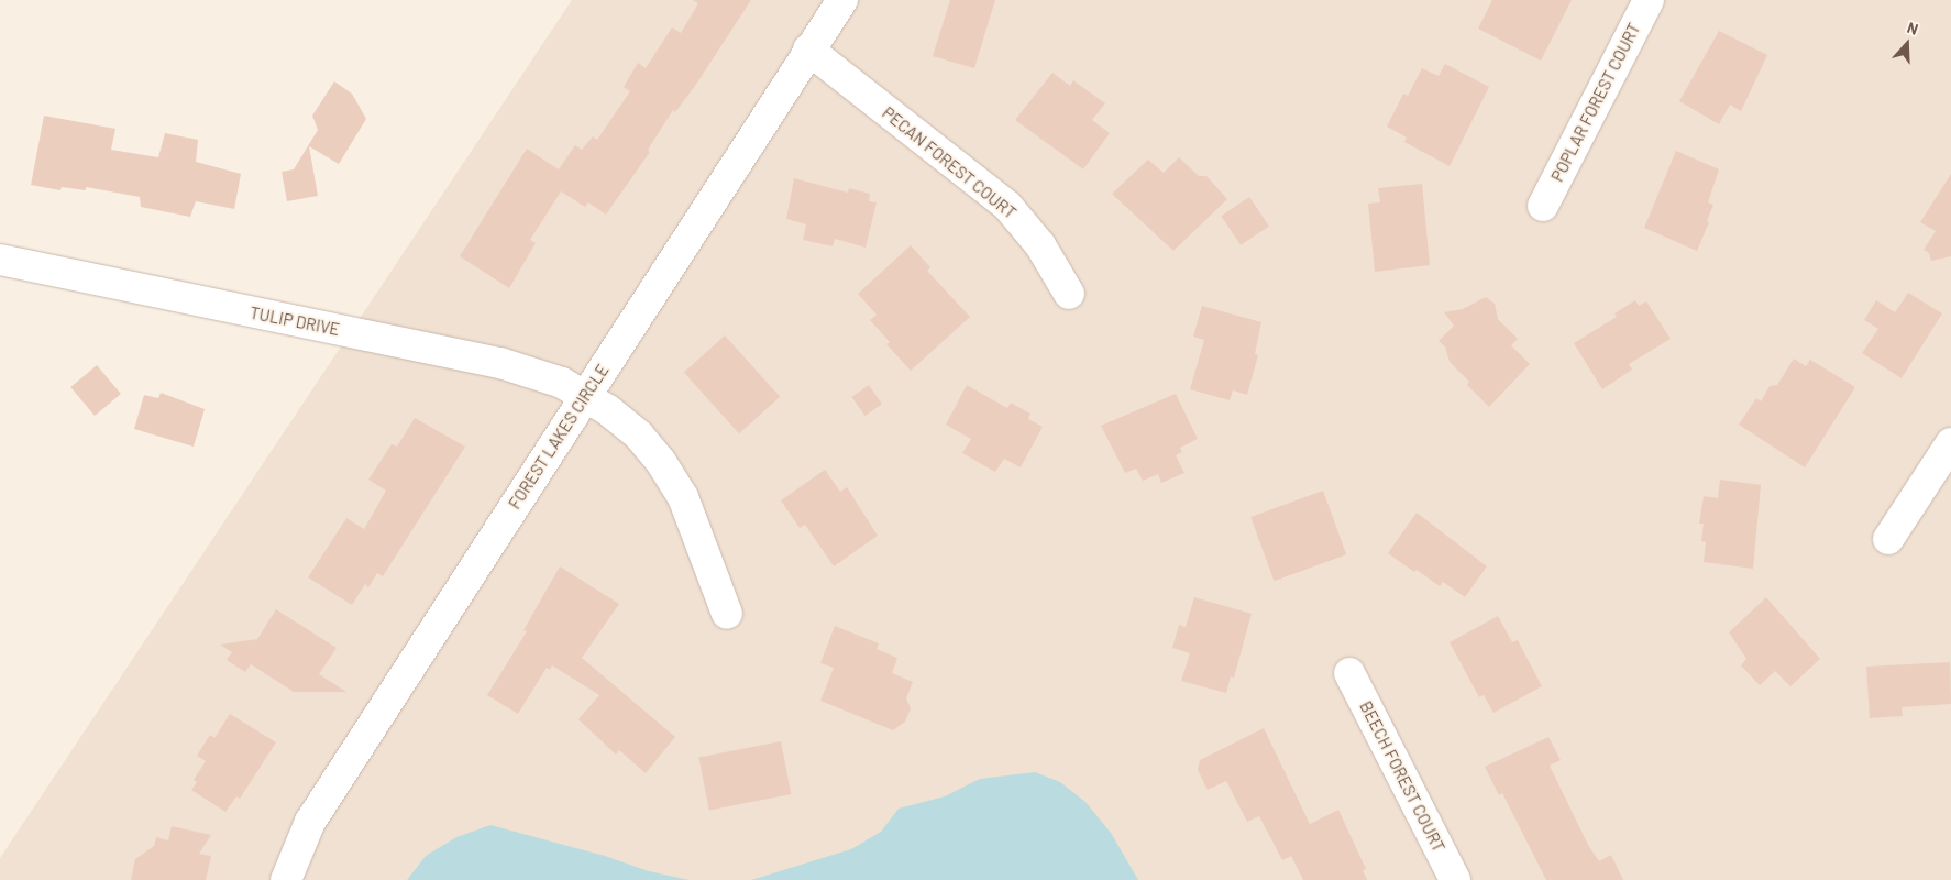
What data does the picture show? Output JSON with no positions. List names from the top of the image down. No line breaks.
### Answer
{"streets":{"street":["POPLAR FOREST COURT","PECAN FOREST COURT","TULIP DRIVE","FOREST LAKES CIRCLE","BEECH FOREST COURT"]},"crossings":[["PECAN FOREST COURT","FOREST LAKES CIRCLE"],["TULIP DRIVE","FOREST LAKES CIRCLE"]],"north":"top"}
